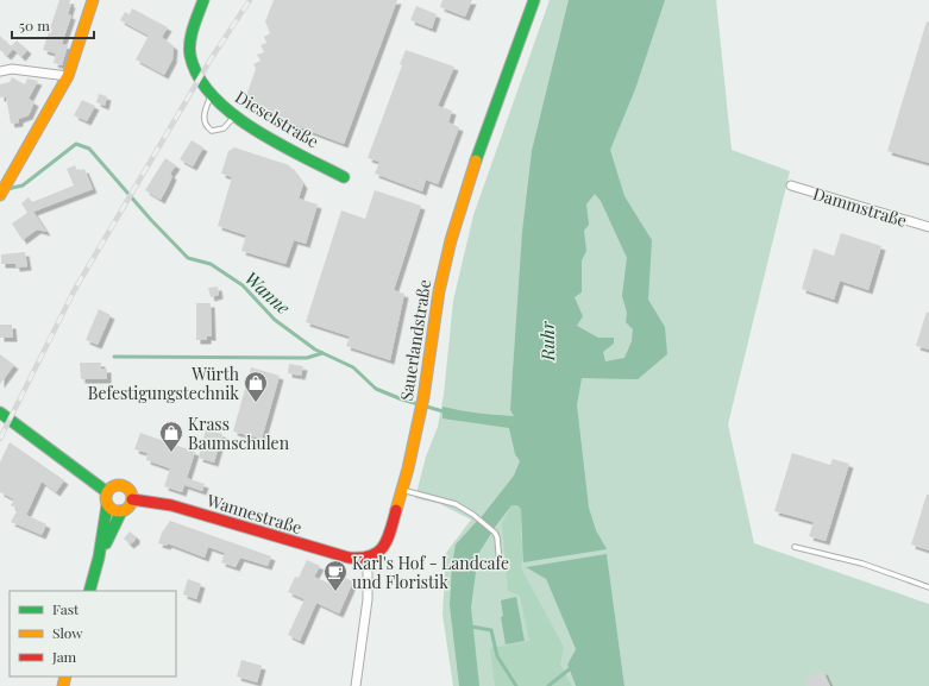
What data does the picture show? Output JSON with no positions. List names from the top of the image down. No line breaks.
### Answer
{"streets":{"street":["Dieselstraße","Dammstraße","Sauerlandstraße","Wannestraße"]},"crossings":[["Sauerlandstraße","Wannestraße"]],"water":["Wanne","Ruhr"],"places":{"shop":["Würth Befestigungstechnik","Krass Baumschulen"],"cafe":["Karl's Hof - Landcafe und Floristik"]},"legend":["Fast","Slow","Jam"],"scale_bar":"50 m"}
